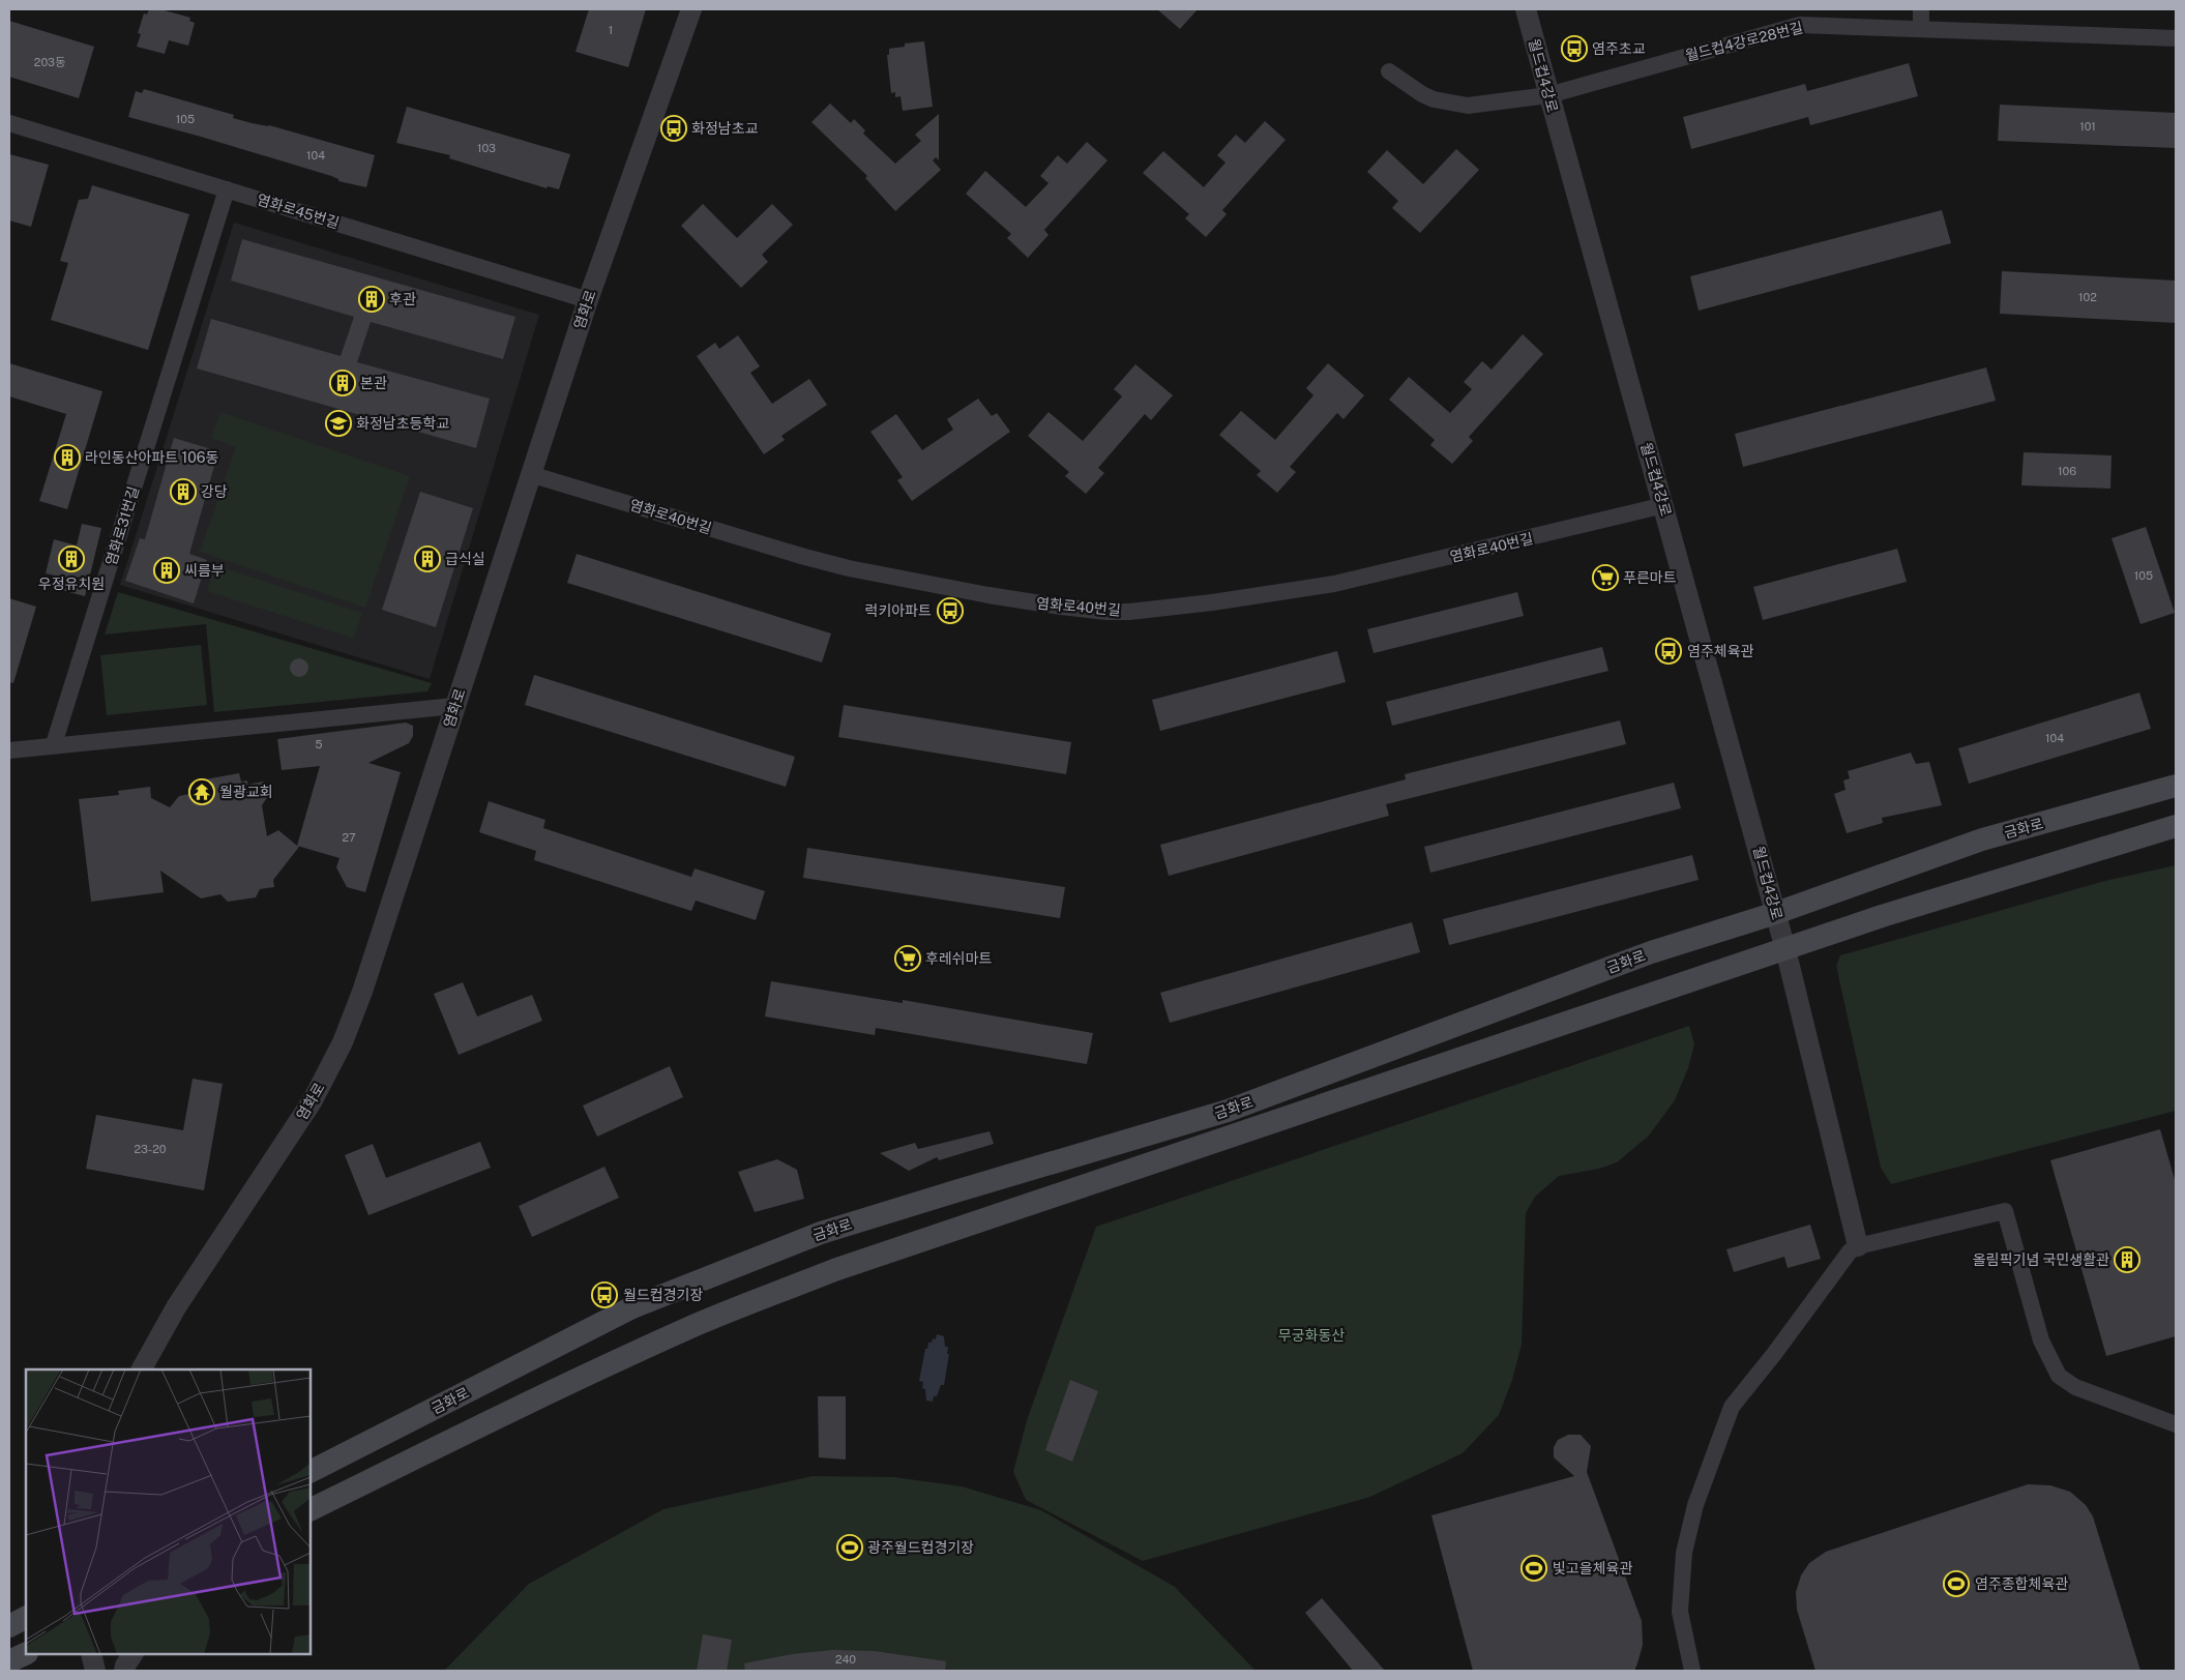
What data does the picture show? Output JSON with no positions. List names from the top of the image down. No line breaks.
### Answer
{"streets":{"main road":["금화로"],"street":["월드컵4강로28번길","월드컵4강로","염화로45번길","염화로","염화로40번길","염화로31번길"]},"crossings":[["월드컵4강로28번길","월드컵4강로"],["월드컵4강로","염화로40번길"],["월드컵4강로","금화로"],["염화로45번길","염화로"],["염화로45번길","염화로31번길"],["염화로","염화로40번길"]],"parks":["무궁화동산"],"places":{"bus stop":["염주초교","화정남초교","럭키아파트","염주체육관","월드컵경기장"],"building":["후관","본관","라인동산아파트 106동","강당","우정유치원","급식실","씨름부","올림픽기념 국민생활관"],"school or university":["화정남초등학교"],"supermarket":["푸른마트","후레쉬마트"],"temple":["월광교회"],"sports":["광주월드컵경기장","빛고을체육관","염주종합체육관"]},"house_numbers":["1","203동","105","101","103","104","102","106","105","104","5","27","23-20","240"]}
